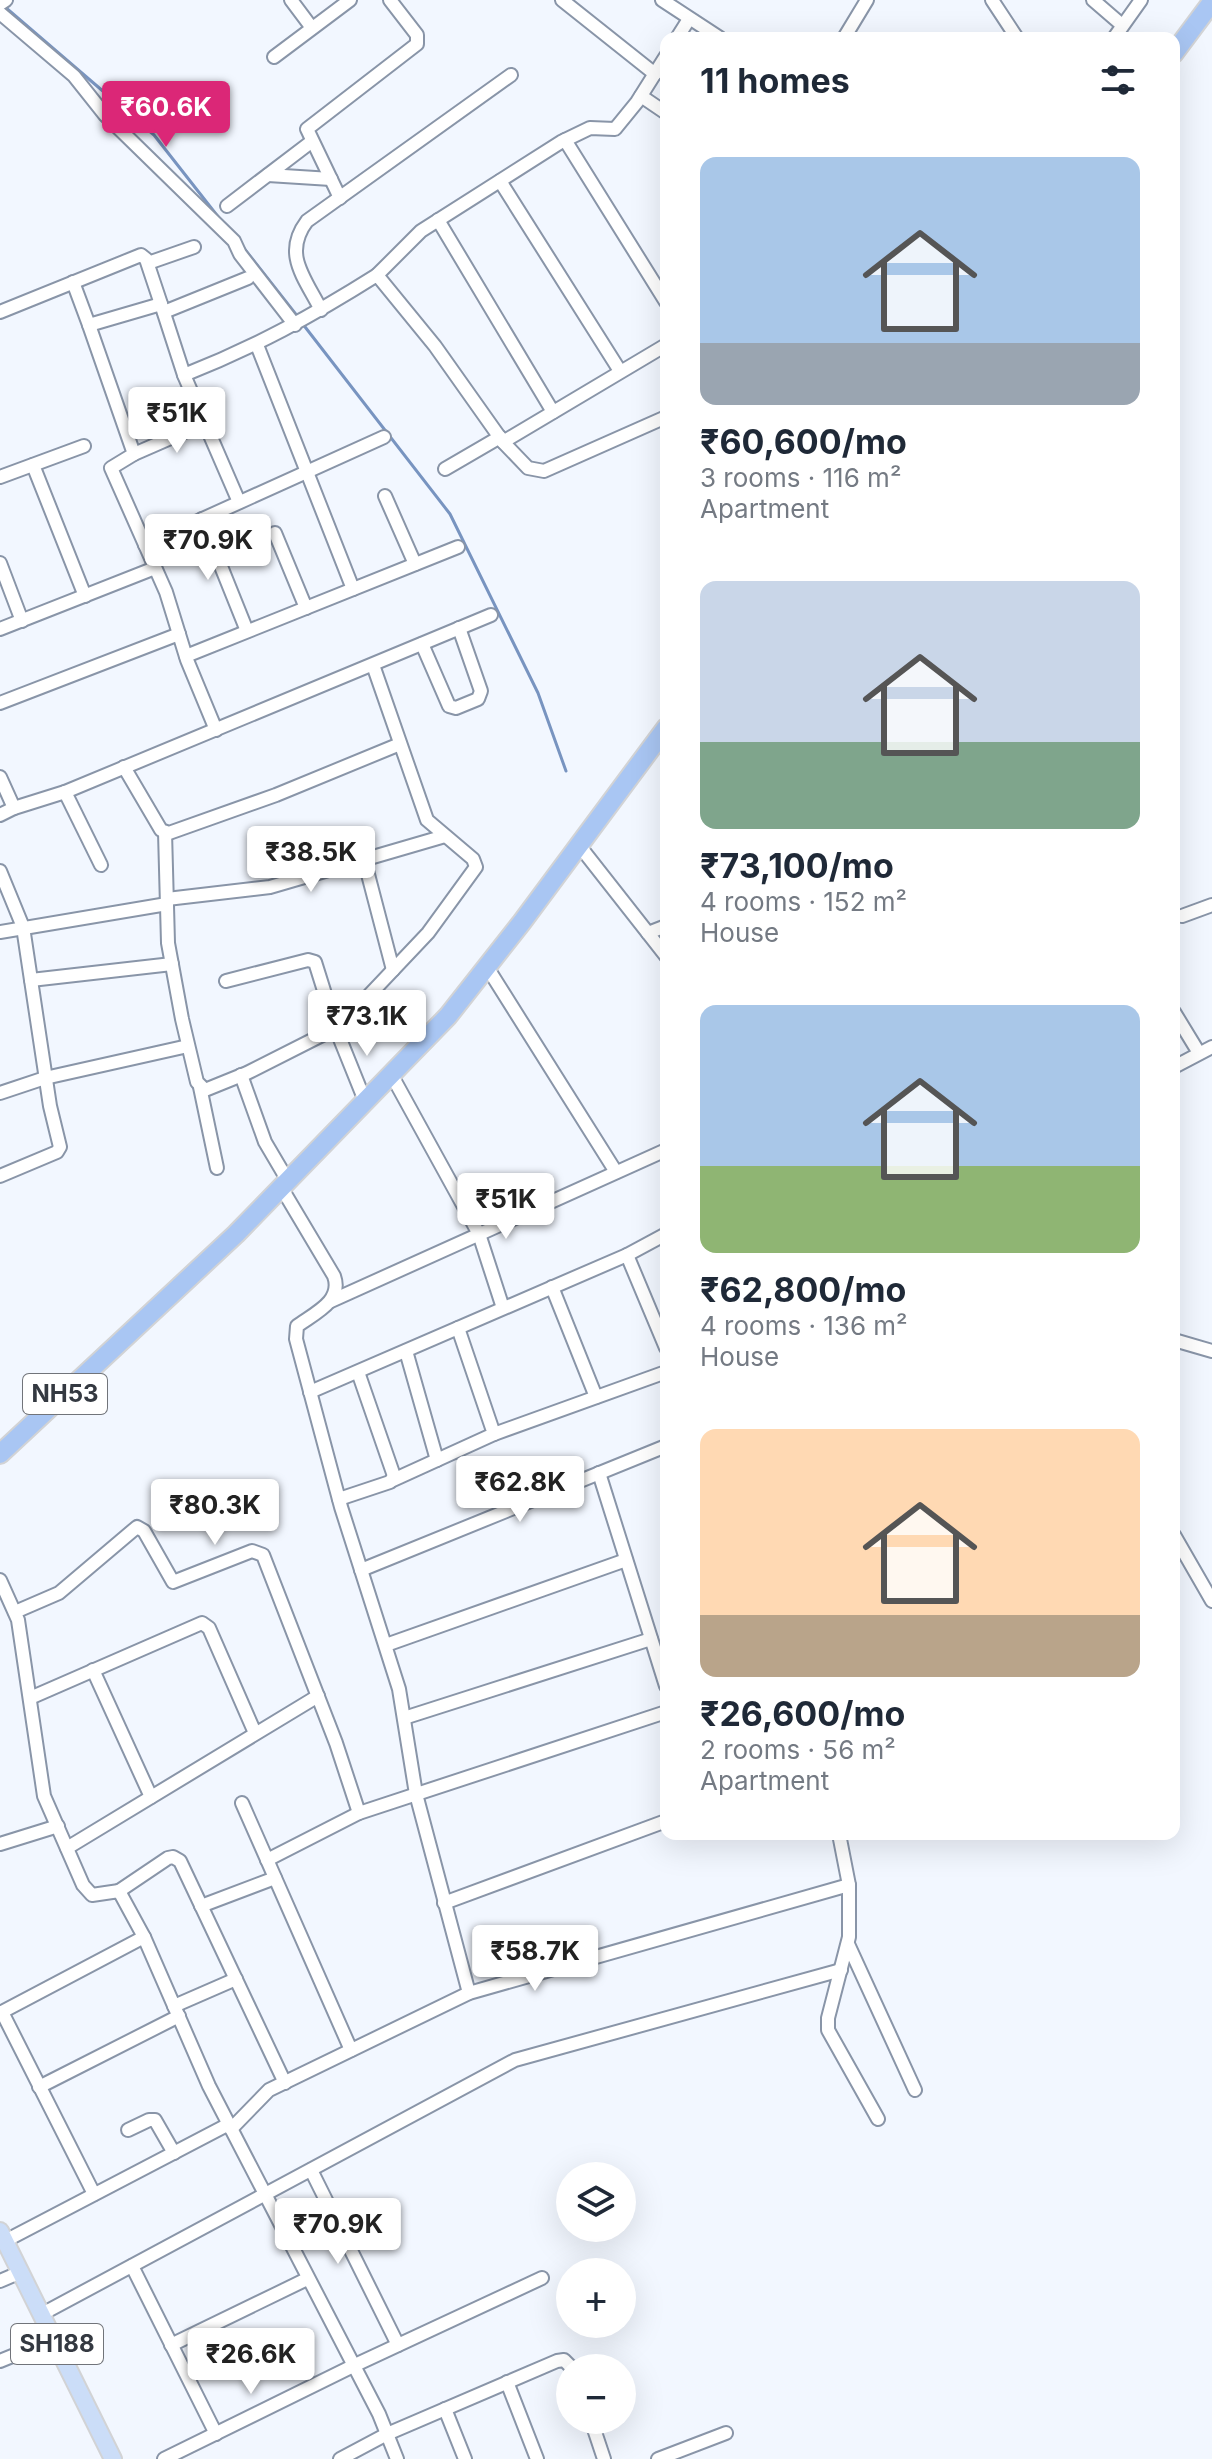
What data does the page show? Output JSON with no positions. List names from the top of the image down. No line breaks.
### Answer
{"streets":{"highway":["NH53"],"main road":["SH188"]},"page":{"heading":"11 homes","price":["₹60.6K","₹51K","₹70.9K","₹38.5K","₹73.1K","₹51K","₹62.8K","₹80.3K","₹58.7K","₹70.9K","₹26.6K"],"list":[{"name":"₹60,600/mo","note":"3 rooms · 116 m² · Apartment"},{"name":"₹73,100/mo","note":"4 rooms · 152 m² · House"},{"name":"₹62,800/mo","note":"4 rooms · 136 m² · House"},{"name":"₹26,600/mo","note":"2 rooms · 56 m² · Apartment"}],"map_buttons":["+","−"]}}
